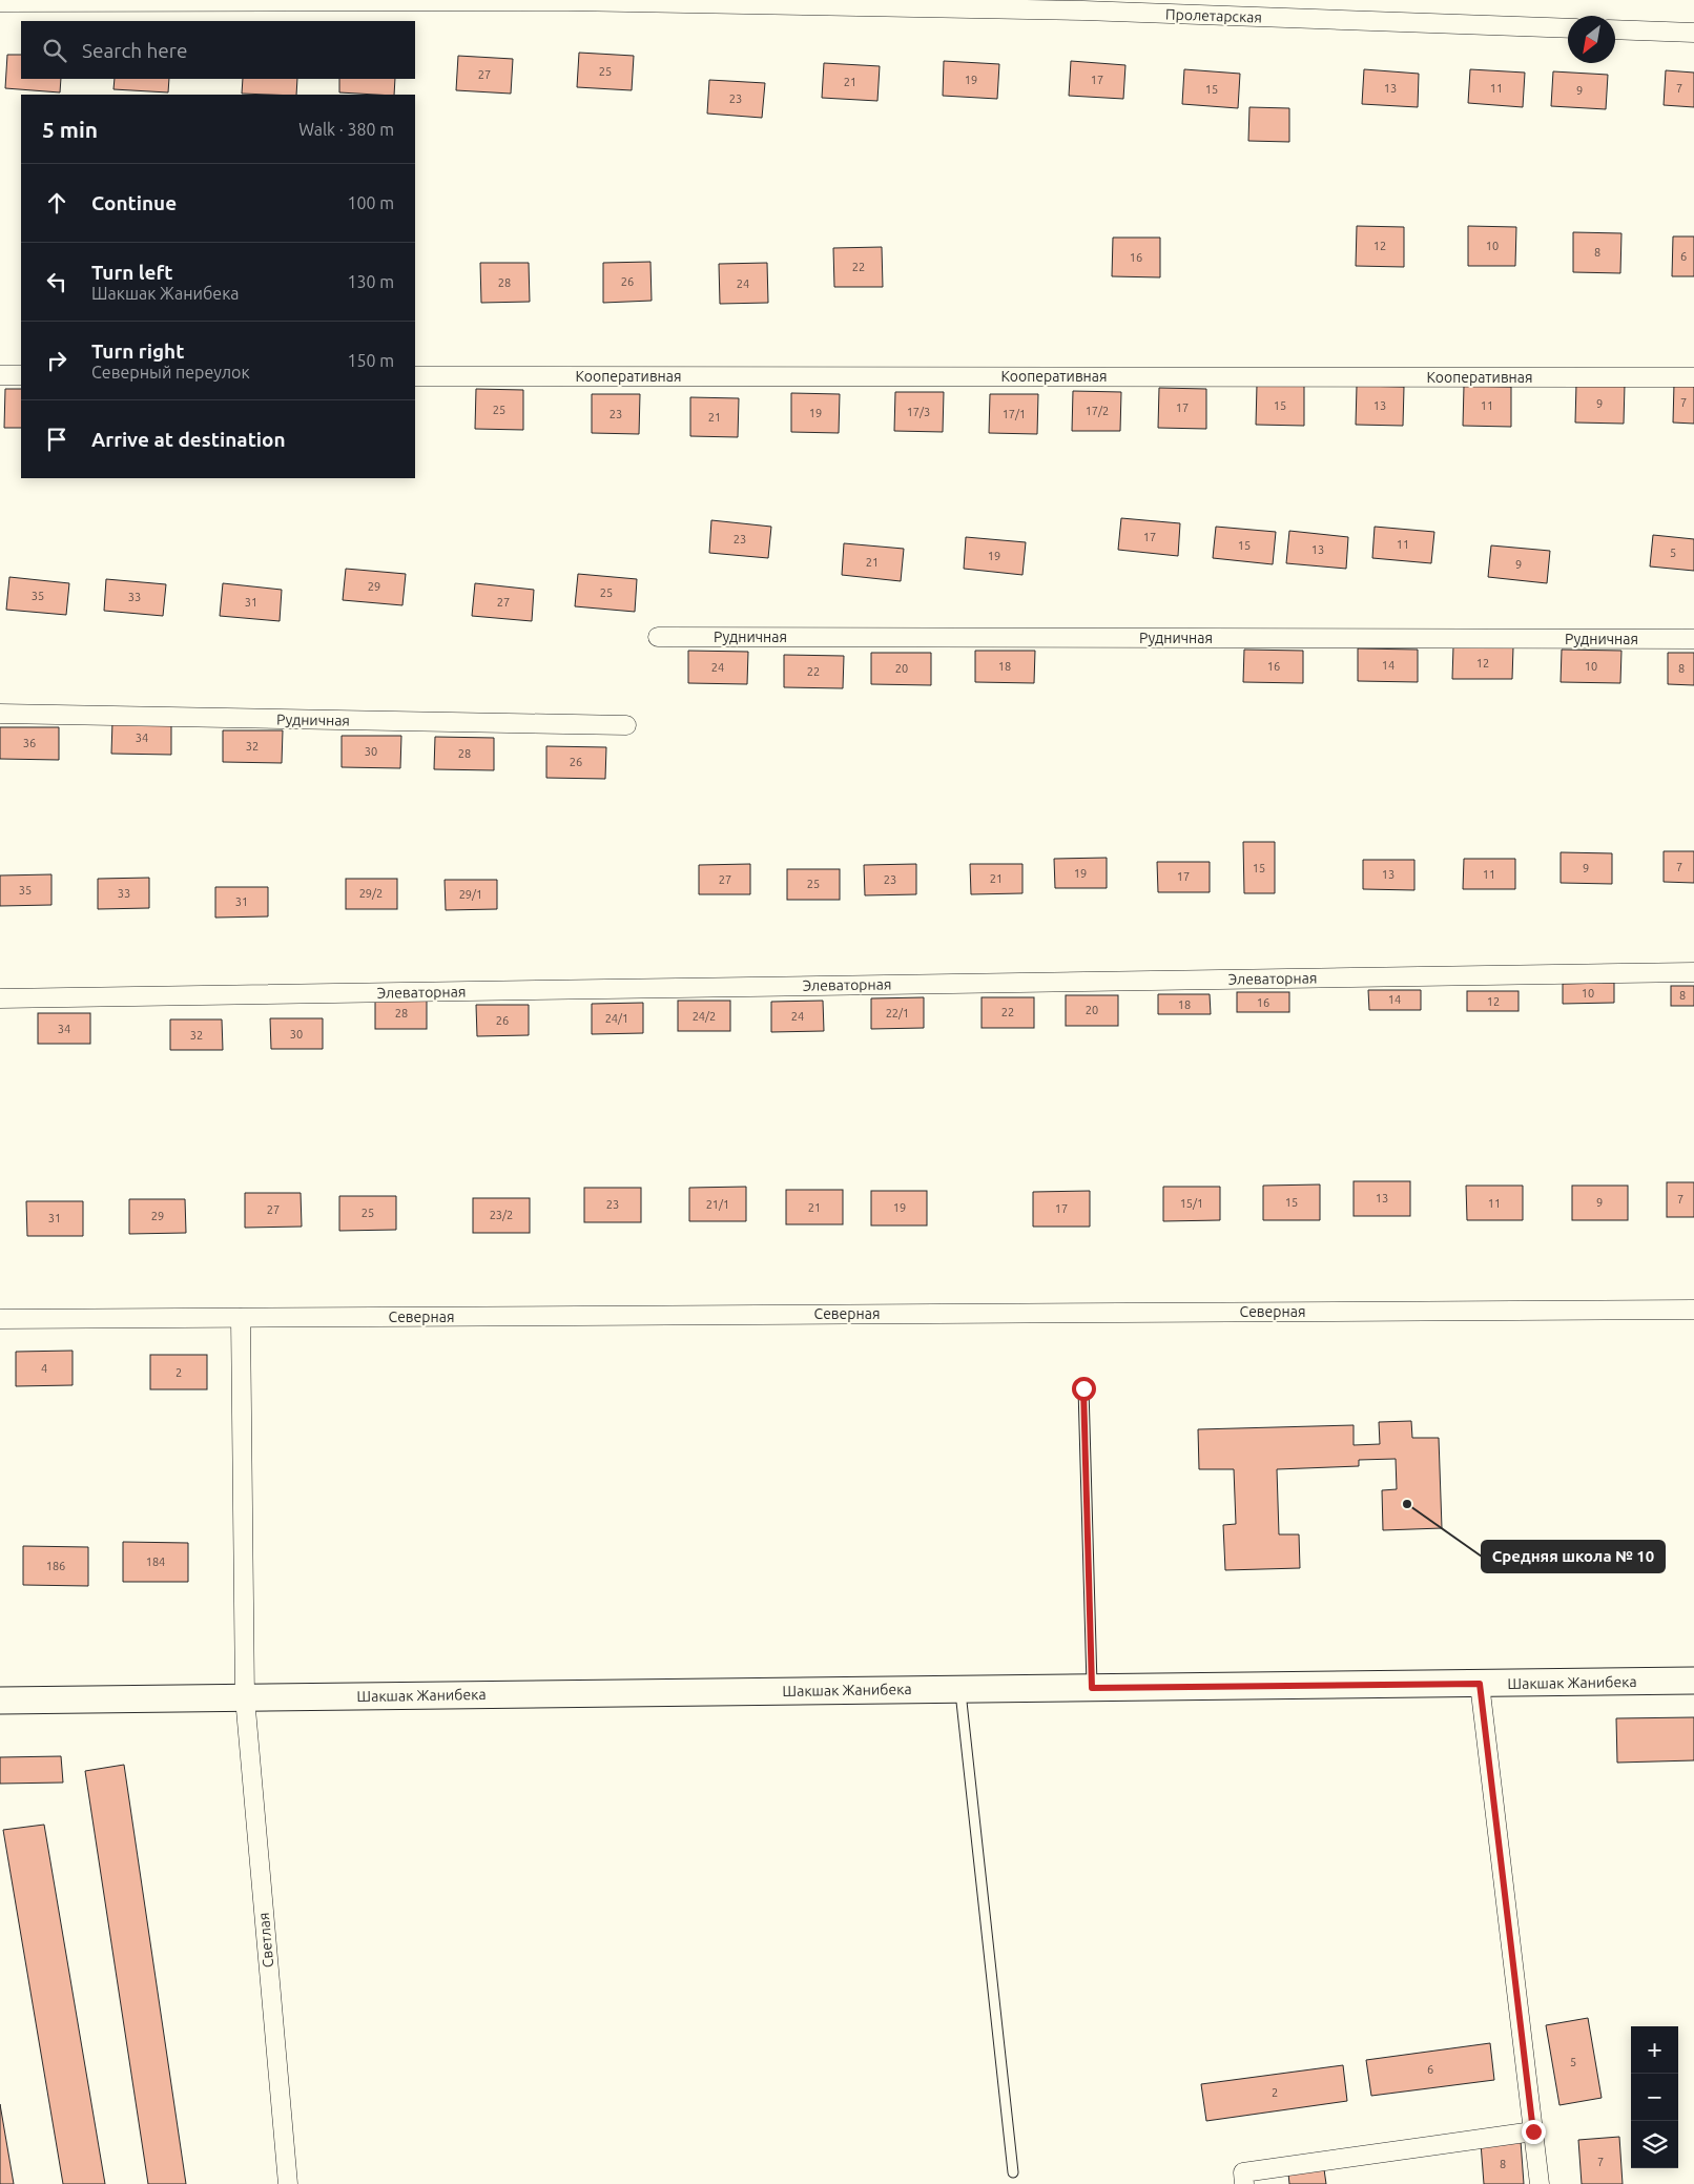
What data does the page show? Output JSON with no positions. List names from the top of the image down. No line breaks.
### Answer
{"streets":{"main road":["Шакшак Жанибека"],"street":["Пролетарская","Кооперативная","Рудничная","Элеваторная","Северная","Светлая"]},"crossings":[["Северная","Светлая"],["Шакшак Жанибека","Светлая"]],"places":["Средняя школа № 10"],"house_numbers":["25","27","19","17","21","13","11","7","15","9","23","12","10","8","6","16","22","26","28","24","7","9","15","13","11","17","25","17/2","17/3","19","23","17/1","21","17","23","11","15","13","5","19","21","9","29","25","35","33","31","27","12","14","18","16","10","24","20","8","22","34","36","32","30","28","26","7","15","9","19","13","11","17","21","27","23","25","35","33","29/2","29/1","31","10","8","14","12","16","18","20","22","28","22/1","24/2","24","24/1","26","34","30","32","13","7","15","9","15/1","11","23","21/1","21","19","17","27","25","23/2","29","31","4","2","184","186","5","6","2","7","8"],"north":"bottom left","page":{"search":"Search here","heading":["5 min","Walk · 380 m"],"list":[["Continue","100 m"],["Turn left","Шакшак Жанибека","130 m"],["Turn right","Северный переулок","150 m"],"Arrive at destination"],"map_buttons":["+","−"]}}
